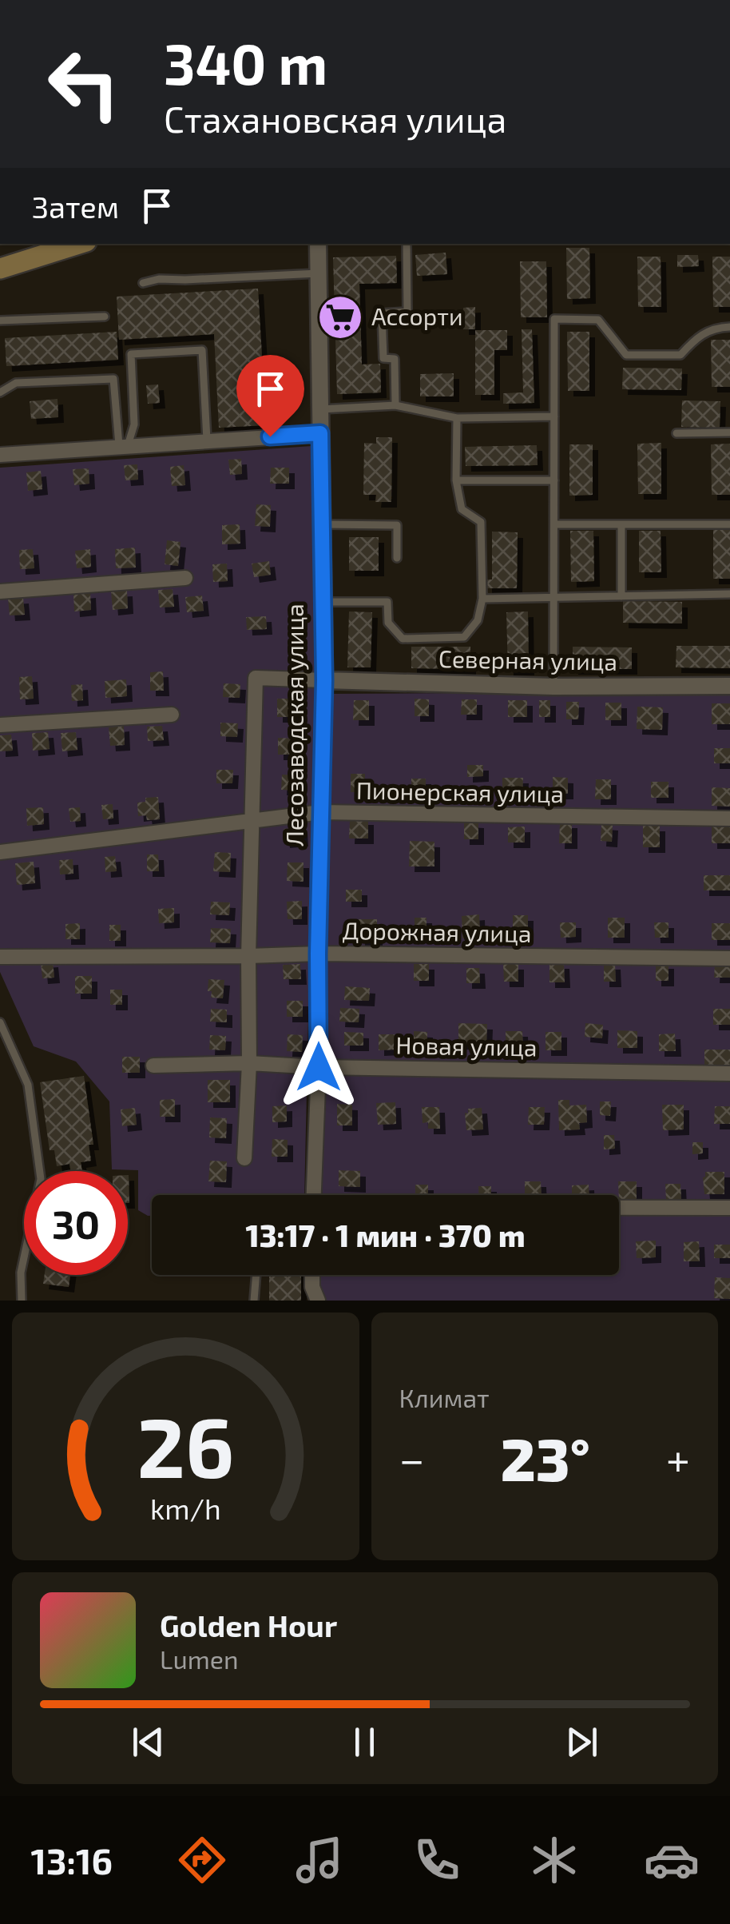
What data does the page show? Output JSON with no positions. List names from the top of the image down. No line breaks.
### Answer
{"streets":{"street":["Северная улица","Лесозаводская улица","Пионерская улица","Дорожная улица","Новая улица"]},"crossings":[["Северная улица","Лесозаводская улица"],["Лесозаводская улица","Пионерская улица"],["Лесозаводская улица","Дорожная улица"],["Лесозаводская улица","Новая улица"]],"places":{"supermarket":["Ассорти"]},"page":{"turn":["340 m","Стахановская улица"],"then":"Затем","limit":"30","trip":"13:17 · 1 мин · 370 m","tile":"Климат","heat":["−","23°","+"],"song":["Golden Hour","Lumen"],"tabs":"13:16","gauge":["26","km/h"]}}
